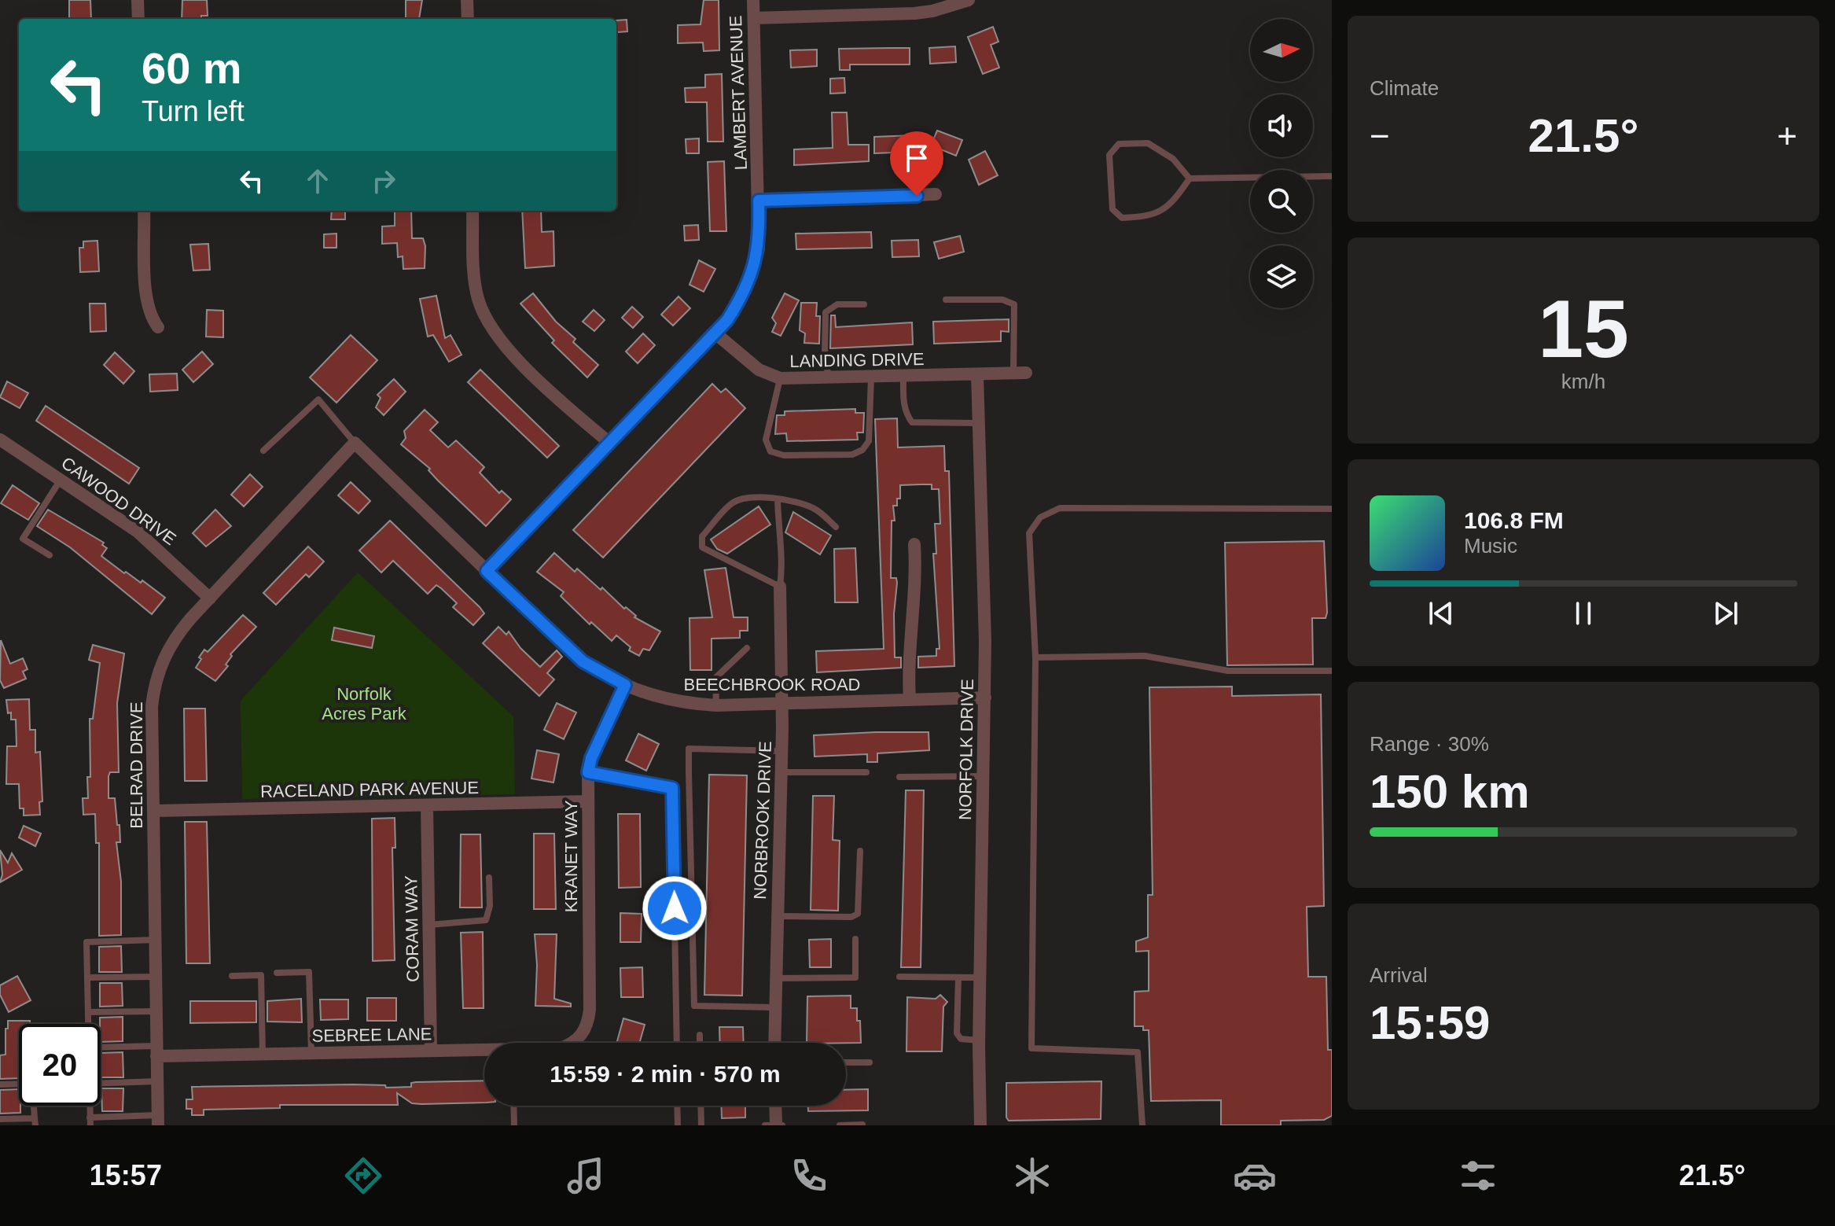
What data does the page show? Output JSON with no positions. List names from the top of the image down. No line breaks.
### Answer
{"streets":{"street":["LAMBERT AVENUE","LANDING DRIVE","CAWOOD DRIVE","BEECHBROOK ROAD","NORFOLK DRIVE","BELRAD DRIVE","RACELAND PARK AVENUE","NORBROOK DRIVE","KRANET WAY","CORAM WAY","SEBREE LANE"]},"crossings":[["LAMBERT AVENUE","LANDING DRIVE"],["LAMBERT AVENUE","BEECHBROOK ROAD"],["LANDING DRIVE","NORFOLK DRIVE"],["CAWOOD DRIVE","BELRAD DRIVE"],["BEECHBROOK ROAD","NORFOLK DRIVE"],["BEECHBROOK ROAD","BELRAD DRIVE"],["BEECHBROOK ROAD","NORBROOK DRIVE"],["BEECHBROOK ROAD","KRANET WAY"],["BELRAD DRIVE","RACELAND PARK AVENUE"],["BELRAD DRIVE","SEBREE LANE"],["RACELAND PARK AVENUE","KRANET WAY"],["RACELAND PARK AVENUE","CORAM WAY"],["KRANET WAY","SEBREE LANE"],["CORAM WAY","SEBREE LANE"]],"parks":["Norfolk Acres Park"],"north":"right","page":{"tile":["Climate",["15","km/h"],["Range · 30%","150 km"],["Arrival","15:59"]],"turn":["60 m","Turn left"],"heat":["−","21.5°","+"],"song":["106.8 FM","Music"],"limit":"20","trip":"15:59 · 2 min · 570 m","tabs":["15:57","21.5°"]}}
